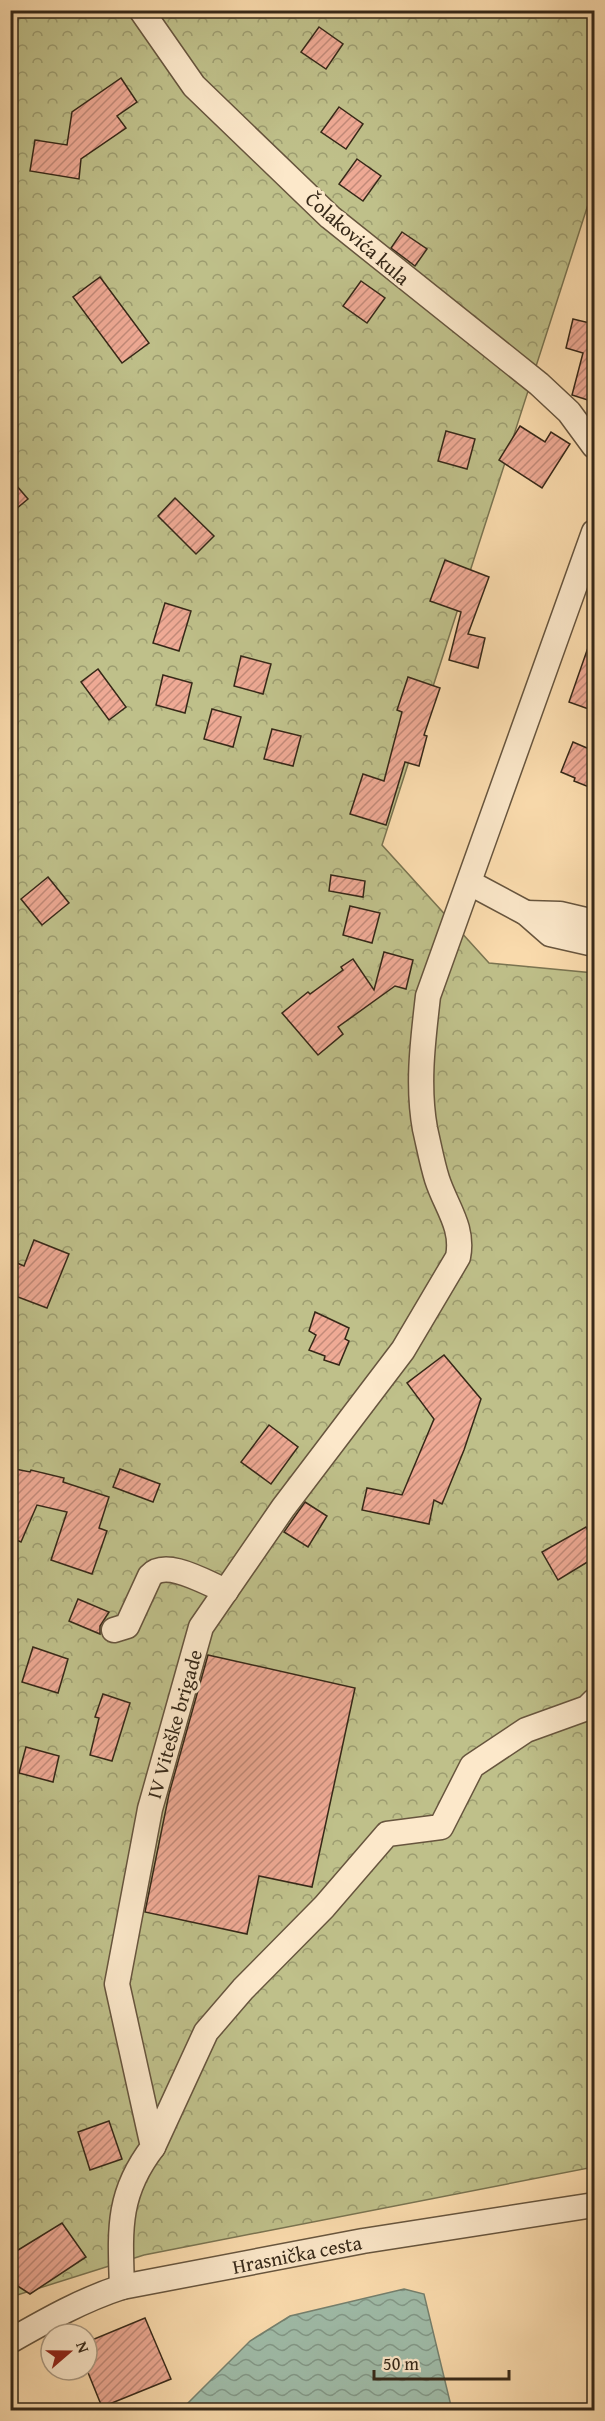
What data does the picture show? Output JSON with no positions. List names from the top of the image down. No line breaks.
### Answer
{"streets":{"street":["Čolakovića kula","IV Viteške brigade","Hrasnička cesta"]},"scale_bar":"50 m","north":"right"}
